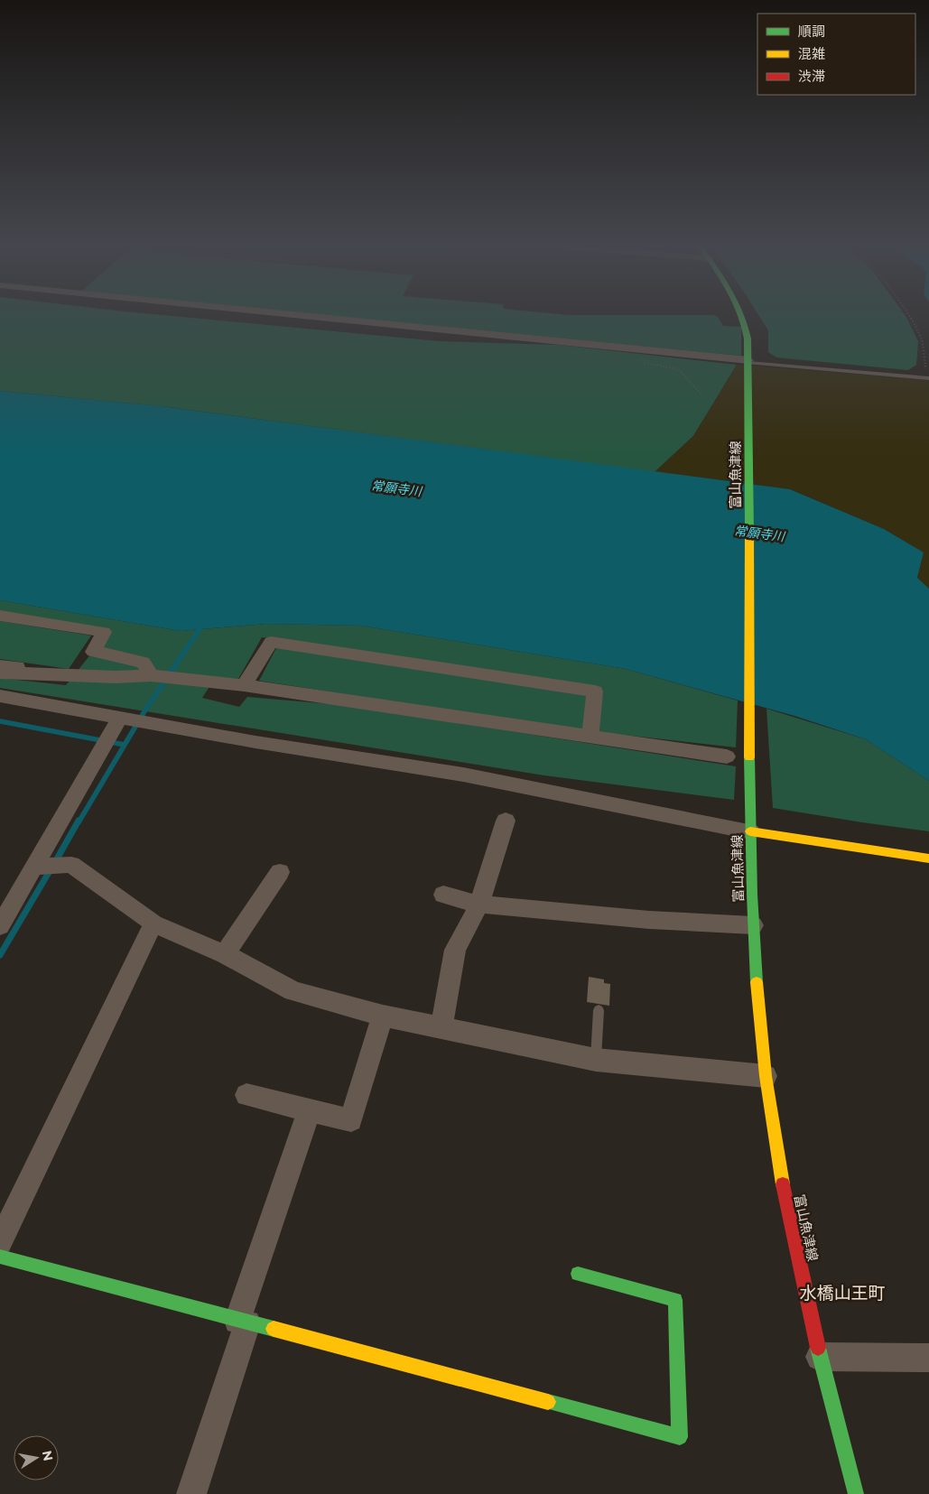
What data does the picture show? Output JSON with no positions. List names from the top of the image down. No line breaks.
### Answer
{"streets":{"main road":["富山魚津線"]},"districts":["水橋山王町"],"water":["常願寺川"],"legend":["順調","混雑","渋滞"],"north":"right"}
